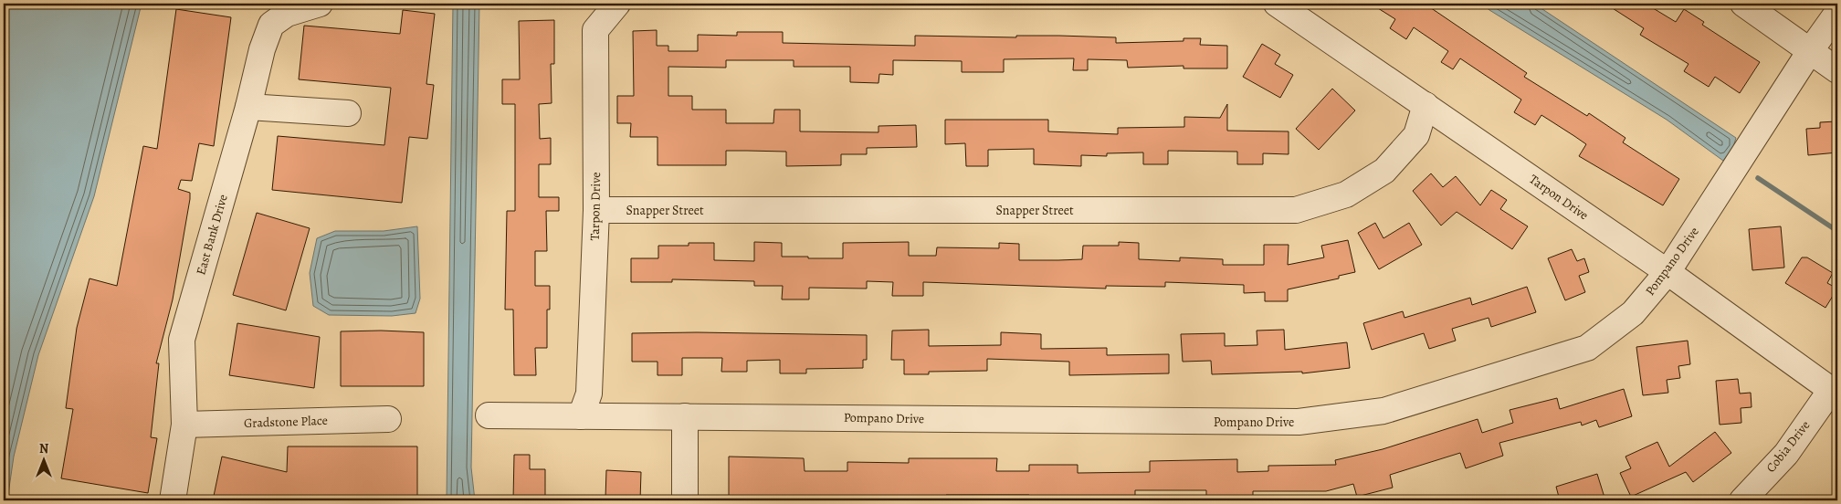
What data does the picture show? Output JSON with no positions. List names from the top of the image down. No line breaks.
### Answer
{"streets":{"street":["Tarpon Drive","Snapper Street","East Bank Drive","Pompano Drive","Gradstone Place","Cobia Drive"]},"crossings":[["Tarpon Drive","Snapper Street"],["Tarpon Drive","Pompano Drive"],["Tarpon Drive","Cobia Drive"],["East Bank Drive","Gradstone Place"]],"north":"top"}
